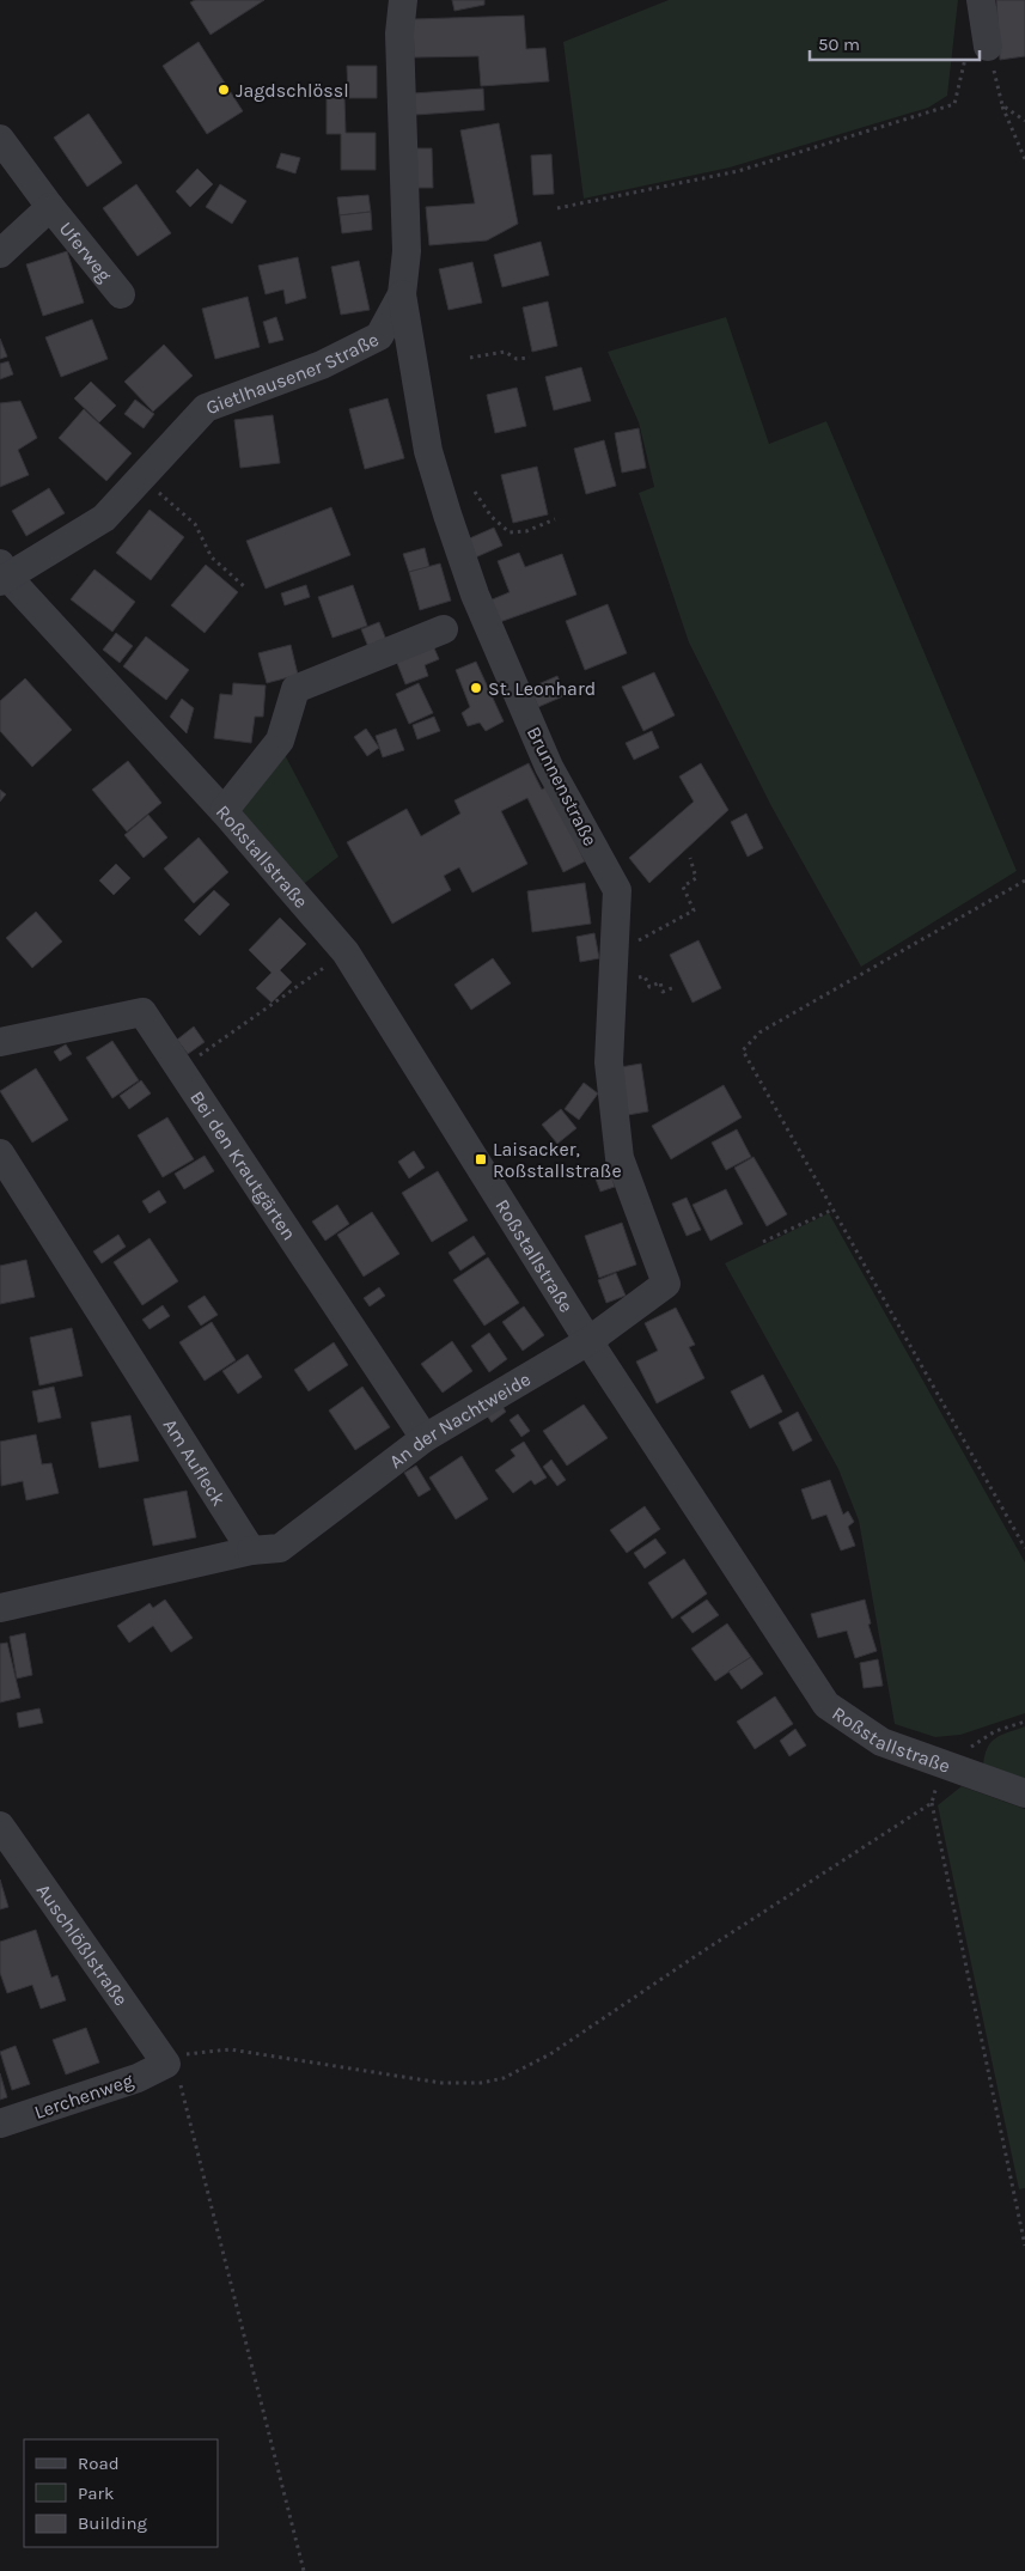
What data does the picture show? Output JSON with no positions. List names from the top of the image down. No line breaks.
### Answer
{"streets":{"street":["Uferweg","Gietlhausener Straße","Brunnenstraße","Roßstallstraße","Bei den Krautgärten","An der Nachtweide","Am Aufleck","Auschlößlstraße","Lerchenweg"]},"crossings":[["Gietlhausener Straße","Brunnenstraße"],["Gietlhausener Straße","Roßstallstraße"],["Brunnenstraße","An der Nachtweide"],["Roßstallstraße","An der Nachtweide"],["Bei den Krautgärten","An der Nachtweide"],["An der Nachtweide","Am Aufleck"],["Auschlößlstraße","Lerchenweg"]],"places":{"other":["Jagdschlössl","St. Leonhard"],"transit":["Laisacker, Roßstallstraße"]},"legend":["Road","Park","Building"],"scale_bar":"50 m"}
